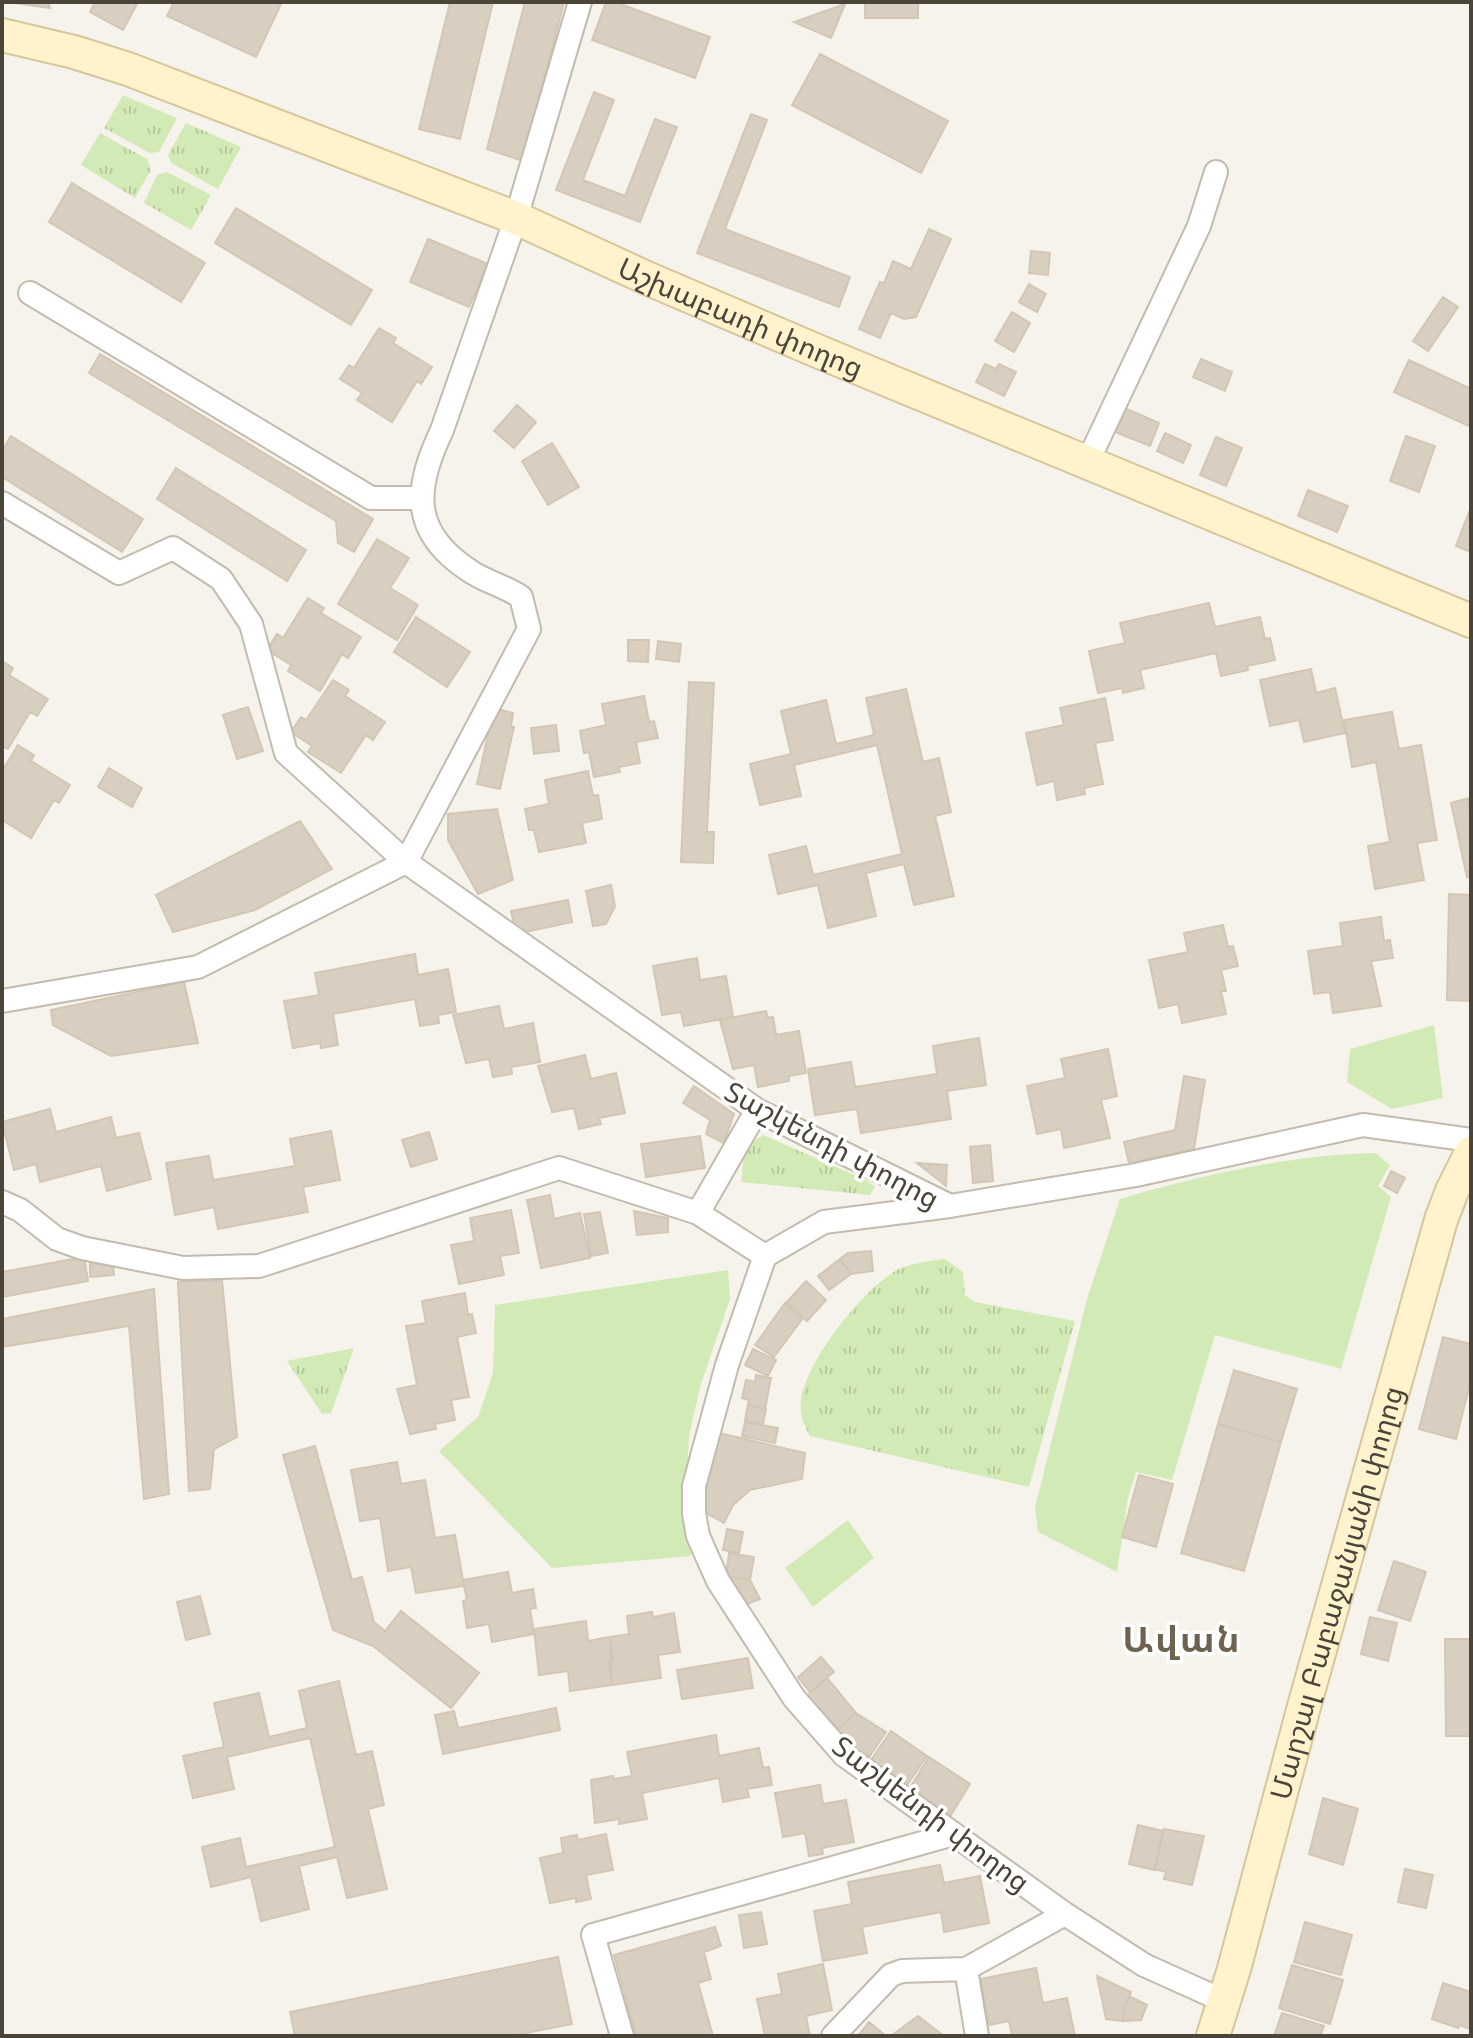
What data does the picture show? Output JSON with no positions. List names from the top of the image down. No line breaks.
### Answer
{"streets":{"street":["Աշխաբադի փողոց","Տաշկենդի փողոց","Մարշալ Բաբաջանյանի փողոց"]},"crossings":[["Տաշկենդի փողոց","Մարշալ Բաբաջանյանի փողոց"]],"districts":["Ավան"]}
